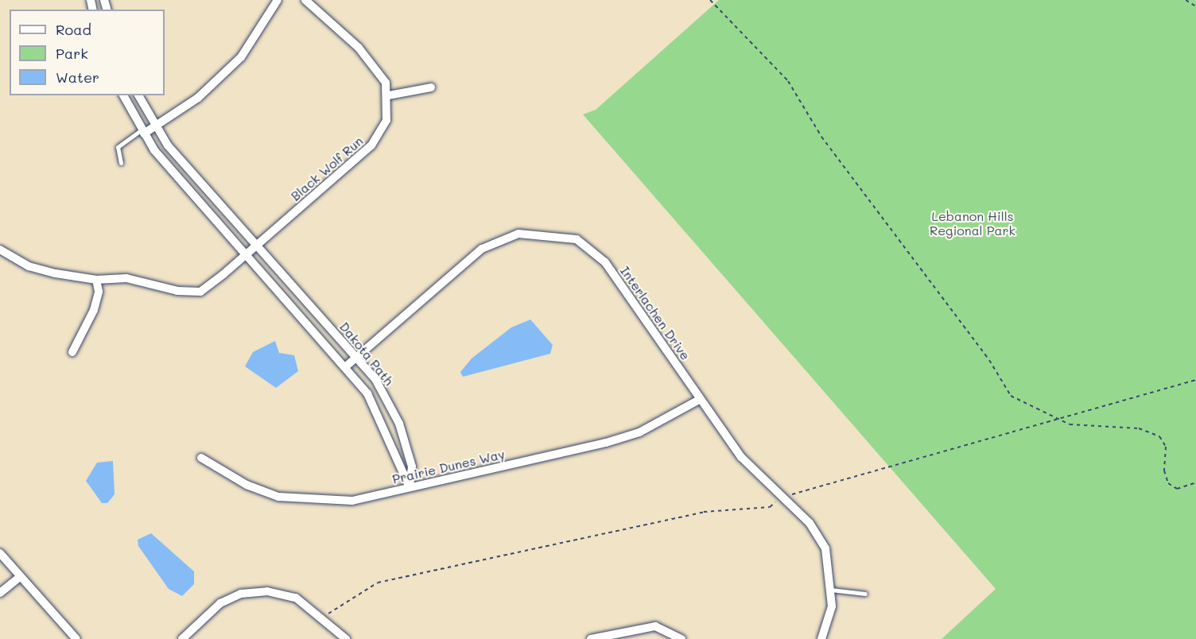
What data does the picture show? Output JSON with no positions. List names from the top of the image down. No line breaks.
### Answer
{"streets":{"street":["Black Wolf Run","Interlachen Drive","Dakota Path","Prairie Dunes Way"]},"crossings":[["Black Wolf Run","Dakota Path"],["Interlachen Drive","Dakota Path"],["Interlachen Drive","Prairie Dunes Way"],["Dakota Path","Prairie Dunes Way"]],"parks":["Lebanon Hills Regional Park"],"legend":["Road","Park","Water"]}
